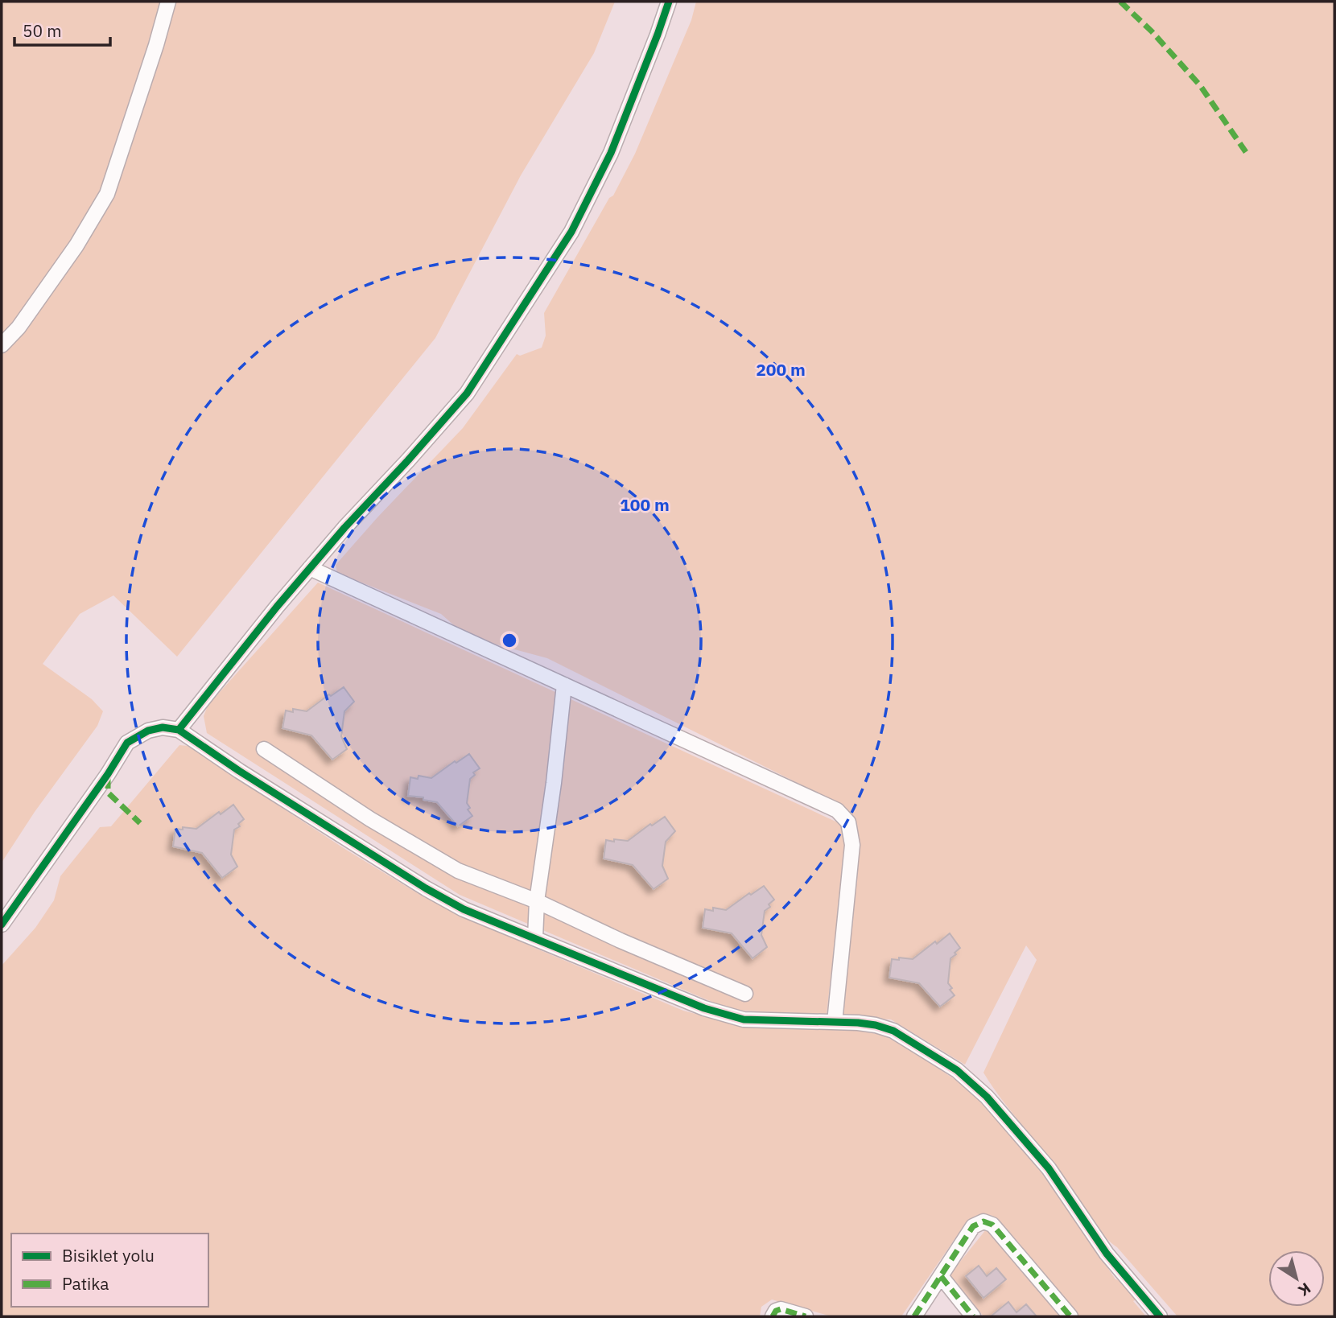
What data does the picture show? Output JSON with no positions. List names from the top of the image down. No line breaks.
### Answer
{"legend":["Bisiklet yolu","Patika"],"scale_bar":"50 m","north":"bottom right","rings":["200 m","100 m"]}
